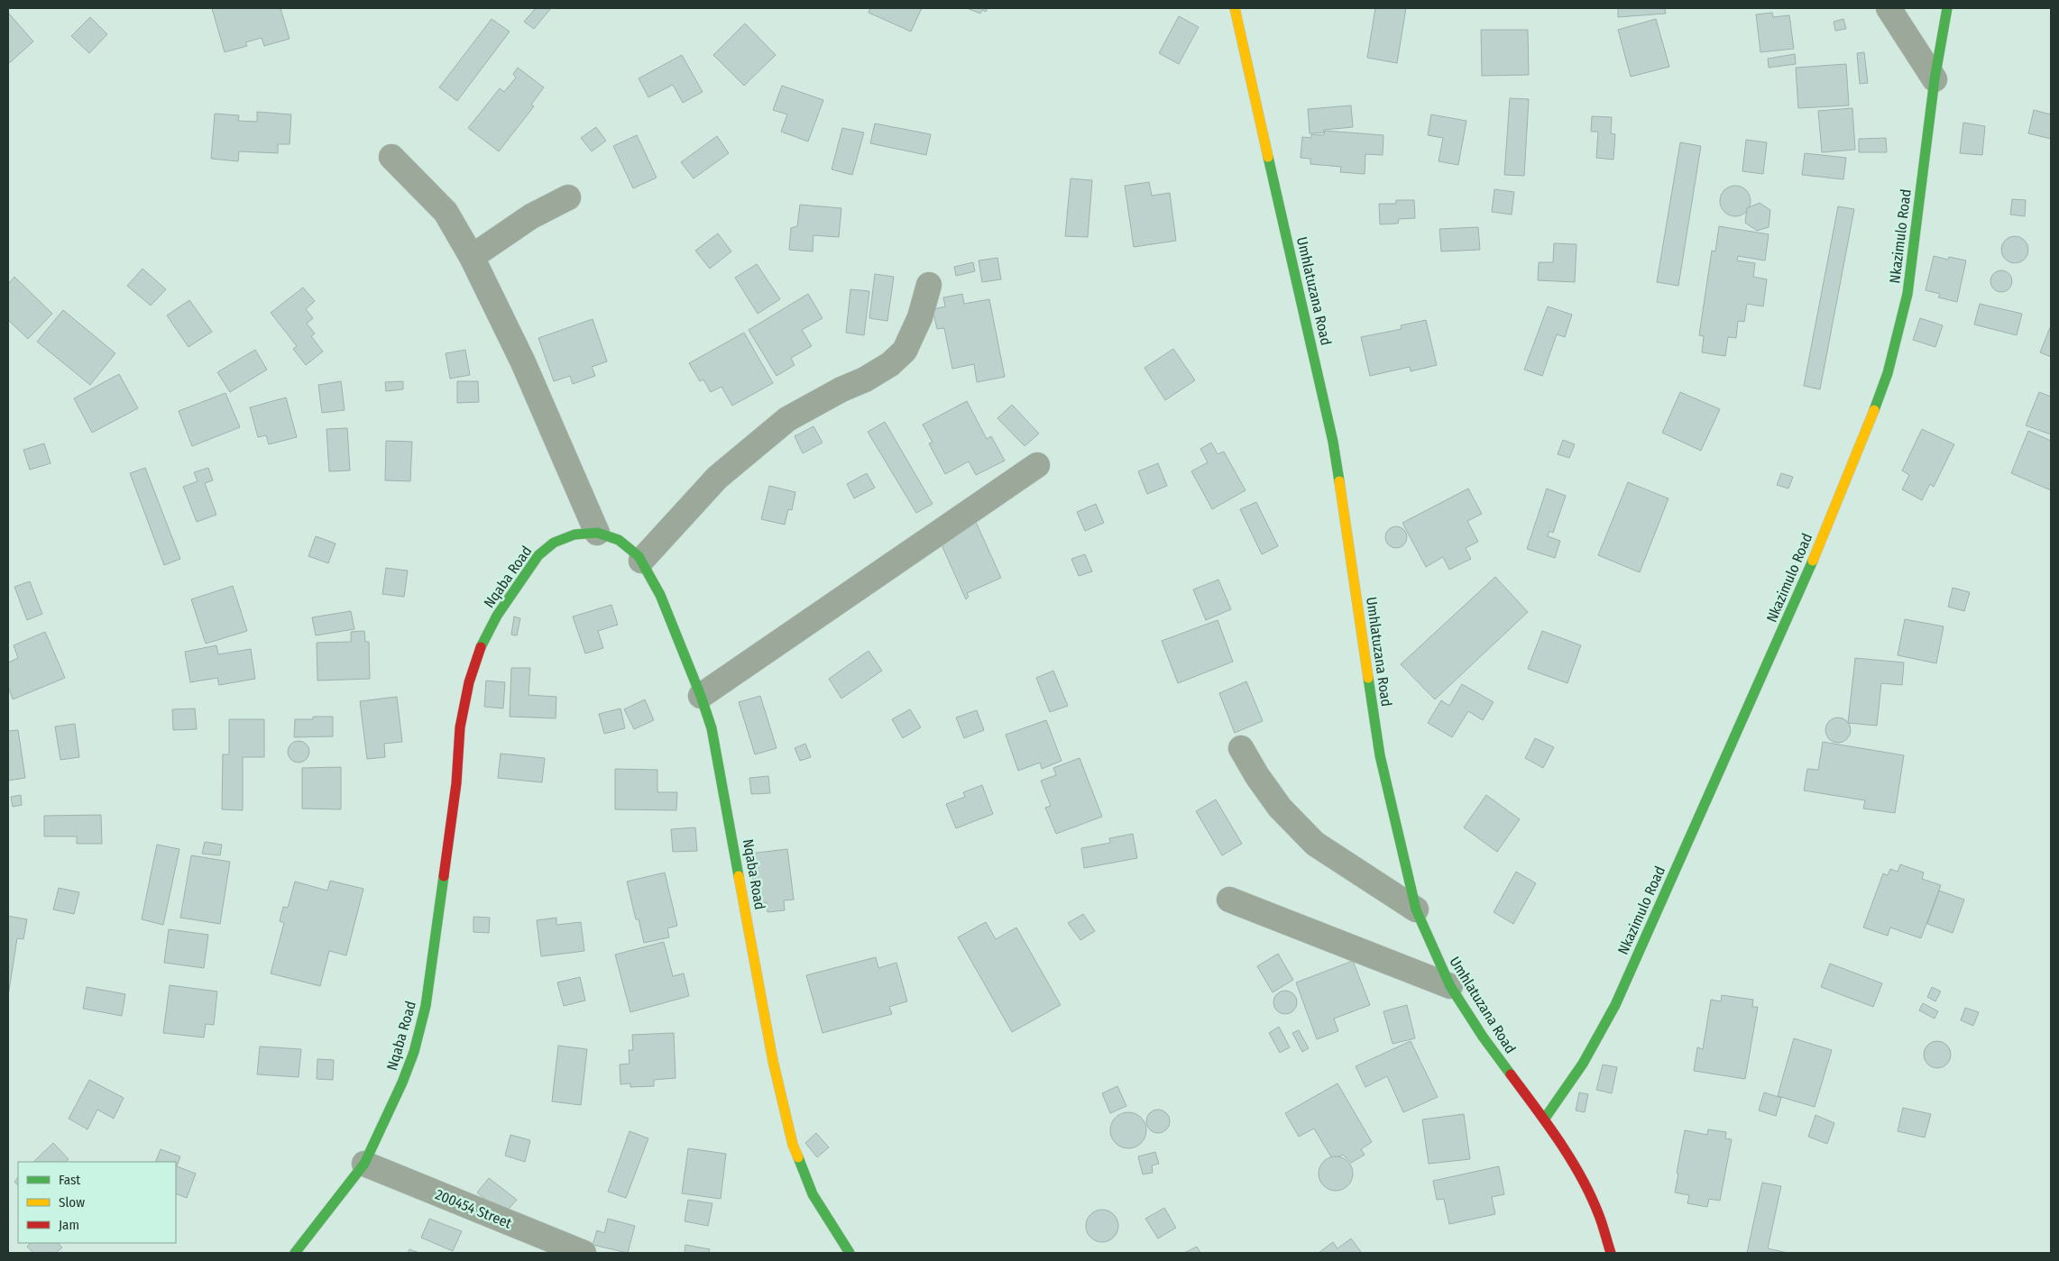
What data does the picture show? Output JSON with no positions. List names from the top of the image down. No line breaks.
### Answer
{"streets":{"street":["Nkazimulo Road","Umhlatuzana Road","Nqaba Road","200454 Street"]},"crossings":[["Nkazimulo Road","Umhlatuzana Road"],["Nqaba Road","200454 Street"]],"legend":["Fast","Slow","Jam"]}
